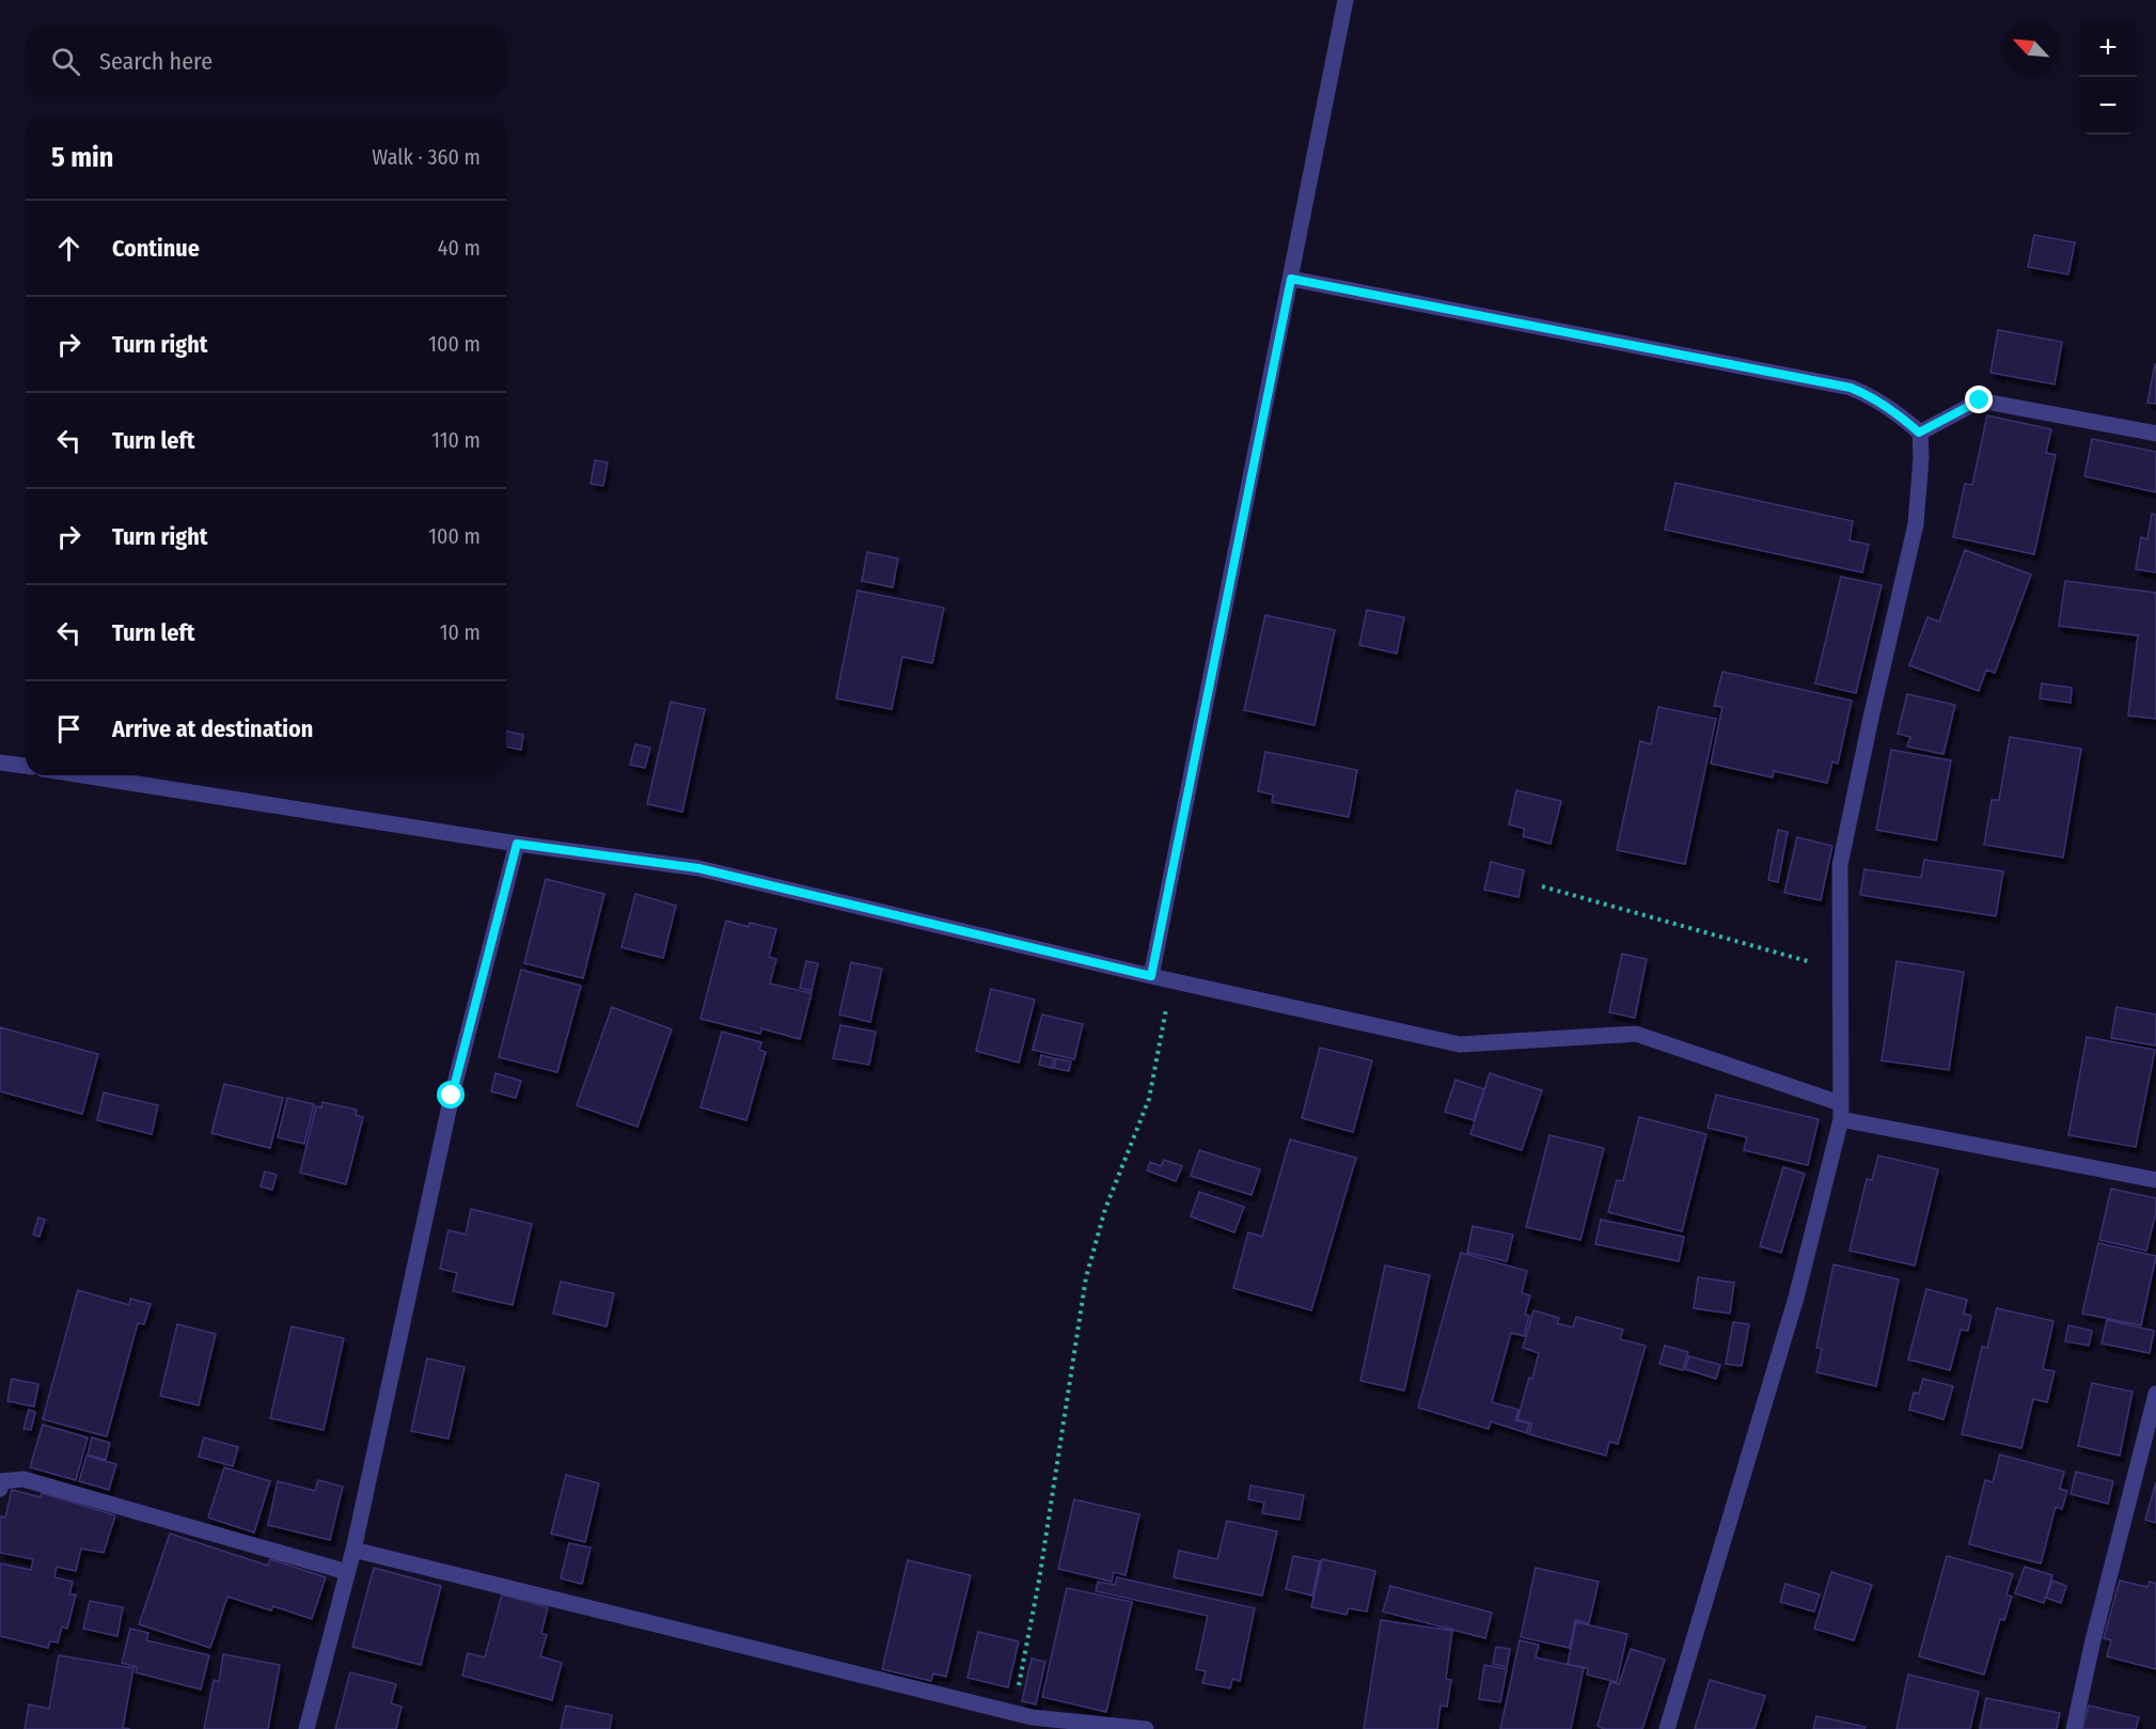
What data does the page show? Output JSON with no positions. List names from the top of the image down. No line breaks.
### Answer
{"north":"top left","page":{"map_buttons":["+","−"],"search":"Search here","heading":["5 min","Walk · 360 m"],"list":[["Continue","40 m"],["Turn right","100 m"],["Turn left","110 m"],["Turn right","100 m"],["Turn left","10 m"],"Arrive at destination"]}}
